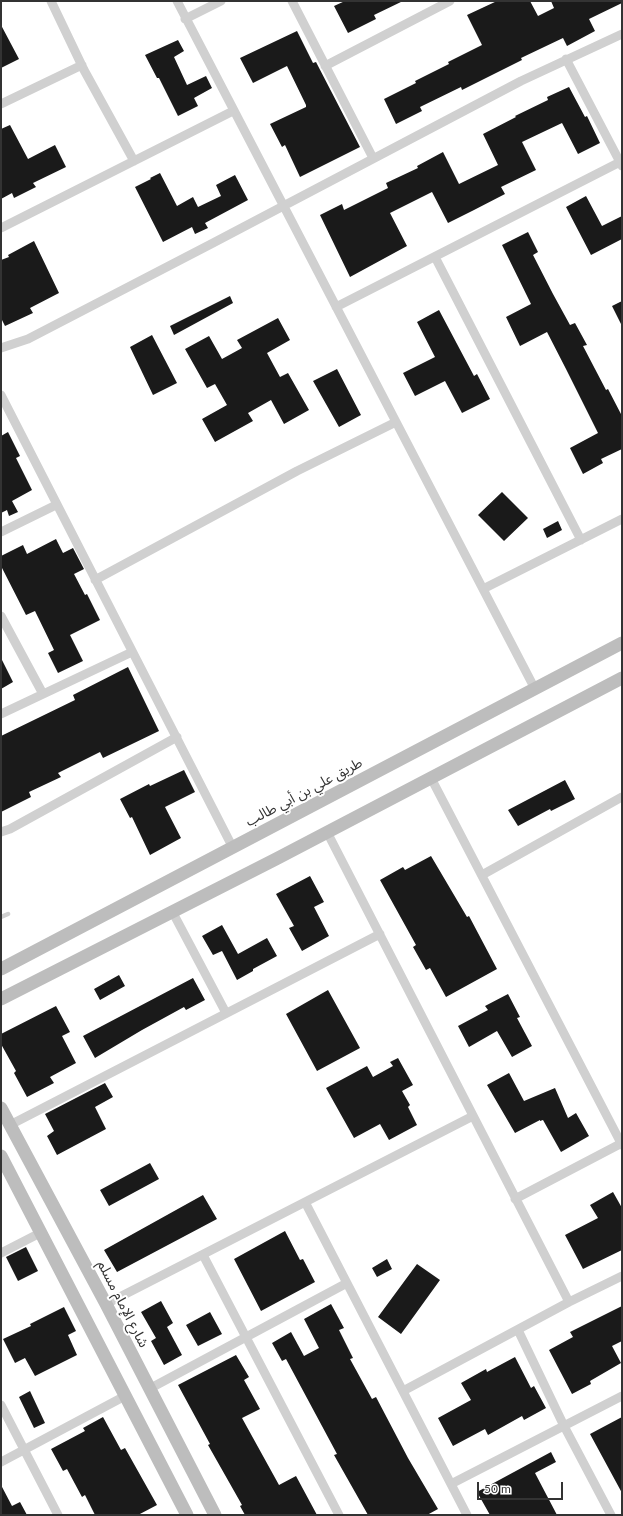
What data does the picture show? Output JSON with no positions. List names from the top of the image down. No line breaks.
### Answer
{"streets":{"main road":["طريق علي بن أبي طالب","شارع الإمام مسلم"]},"scale_bar":"50 m"}
